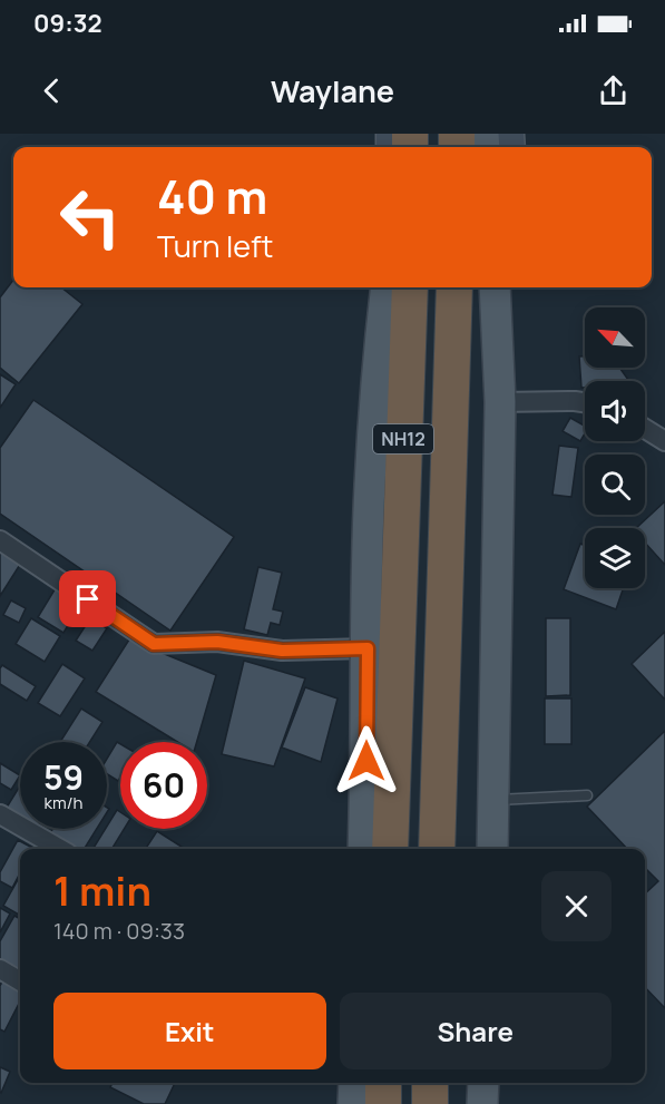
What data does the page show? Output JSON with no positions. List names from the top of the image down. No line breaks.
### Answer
{"streets":{"highway":["NH12"]},"north":"top left","page":{"status":"09:32","header":"Waylane","turn":["40 m","Turn left"],"speed":"59 km/h","limit":"60","heading":["1 min","140 m · 09:33"],"buttons":["Exit","Share"]}}
